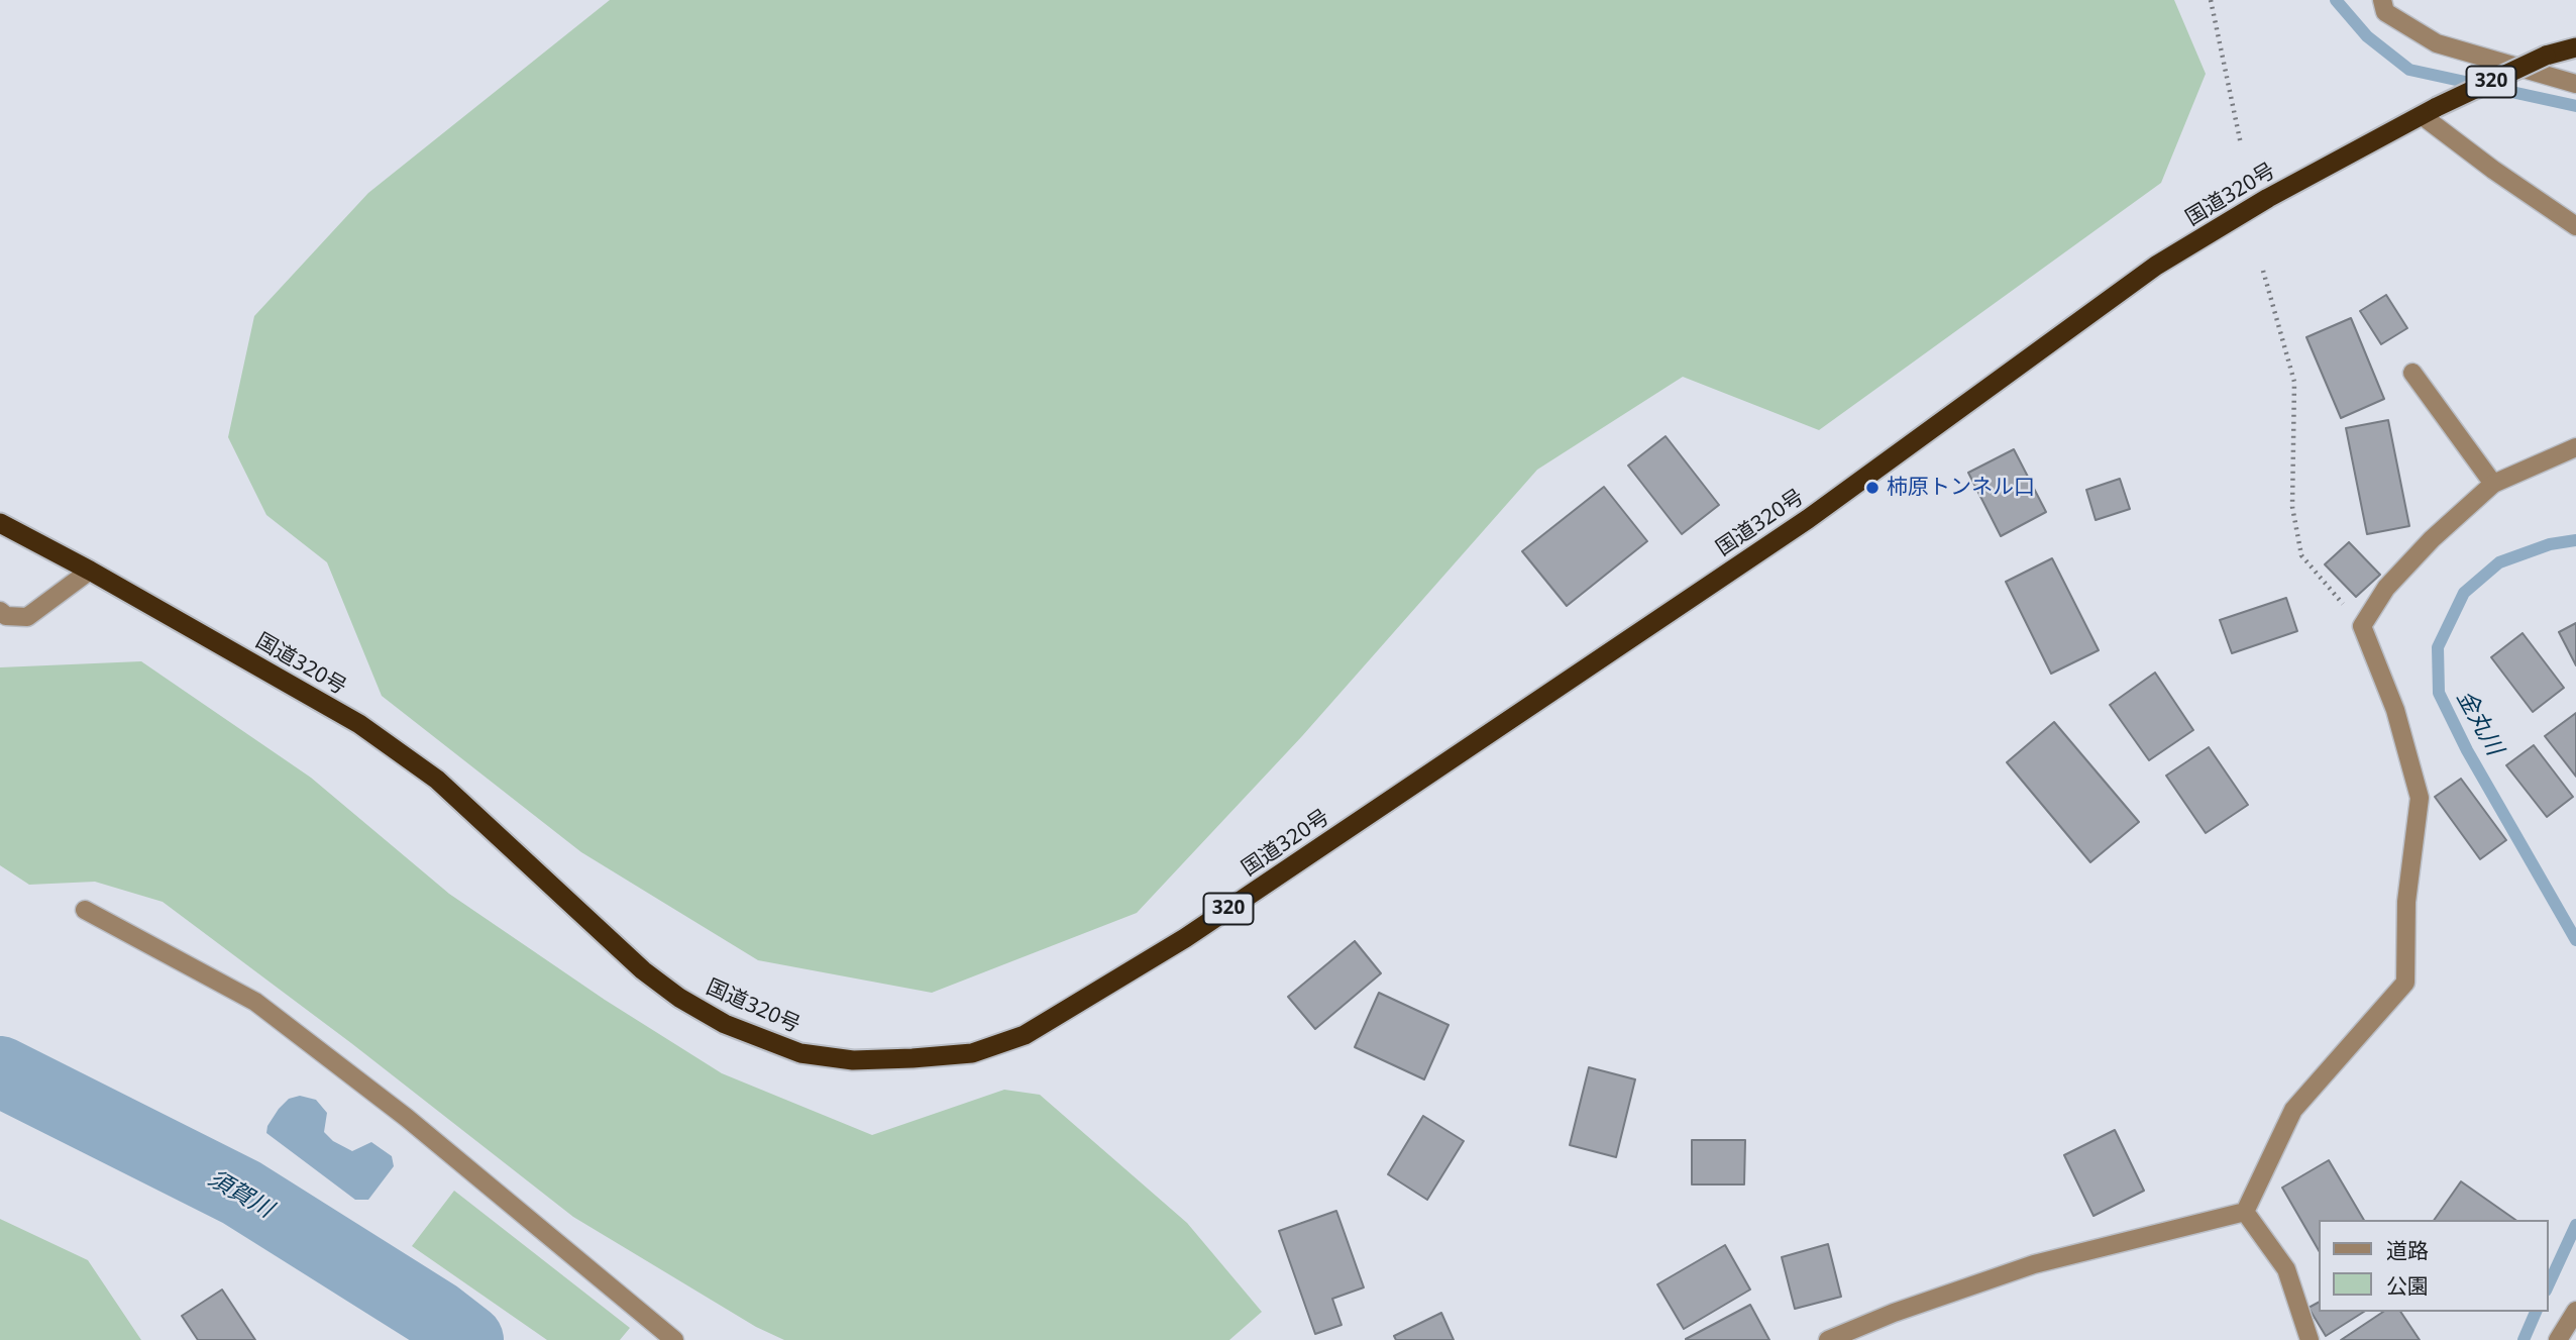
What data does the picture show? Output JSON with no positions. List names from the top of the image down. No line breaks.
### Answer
{"streets":{"highway":["320","国道320号"]},"water":["金丸川","須賀川"],"places":["柿原トンネル口"],"legend":["道路","公園"]}
